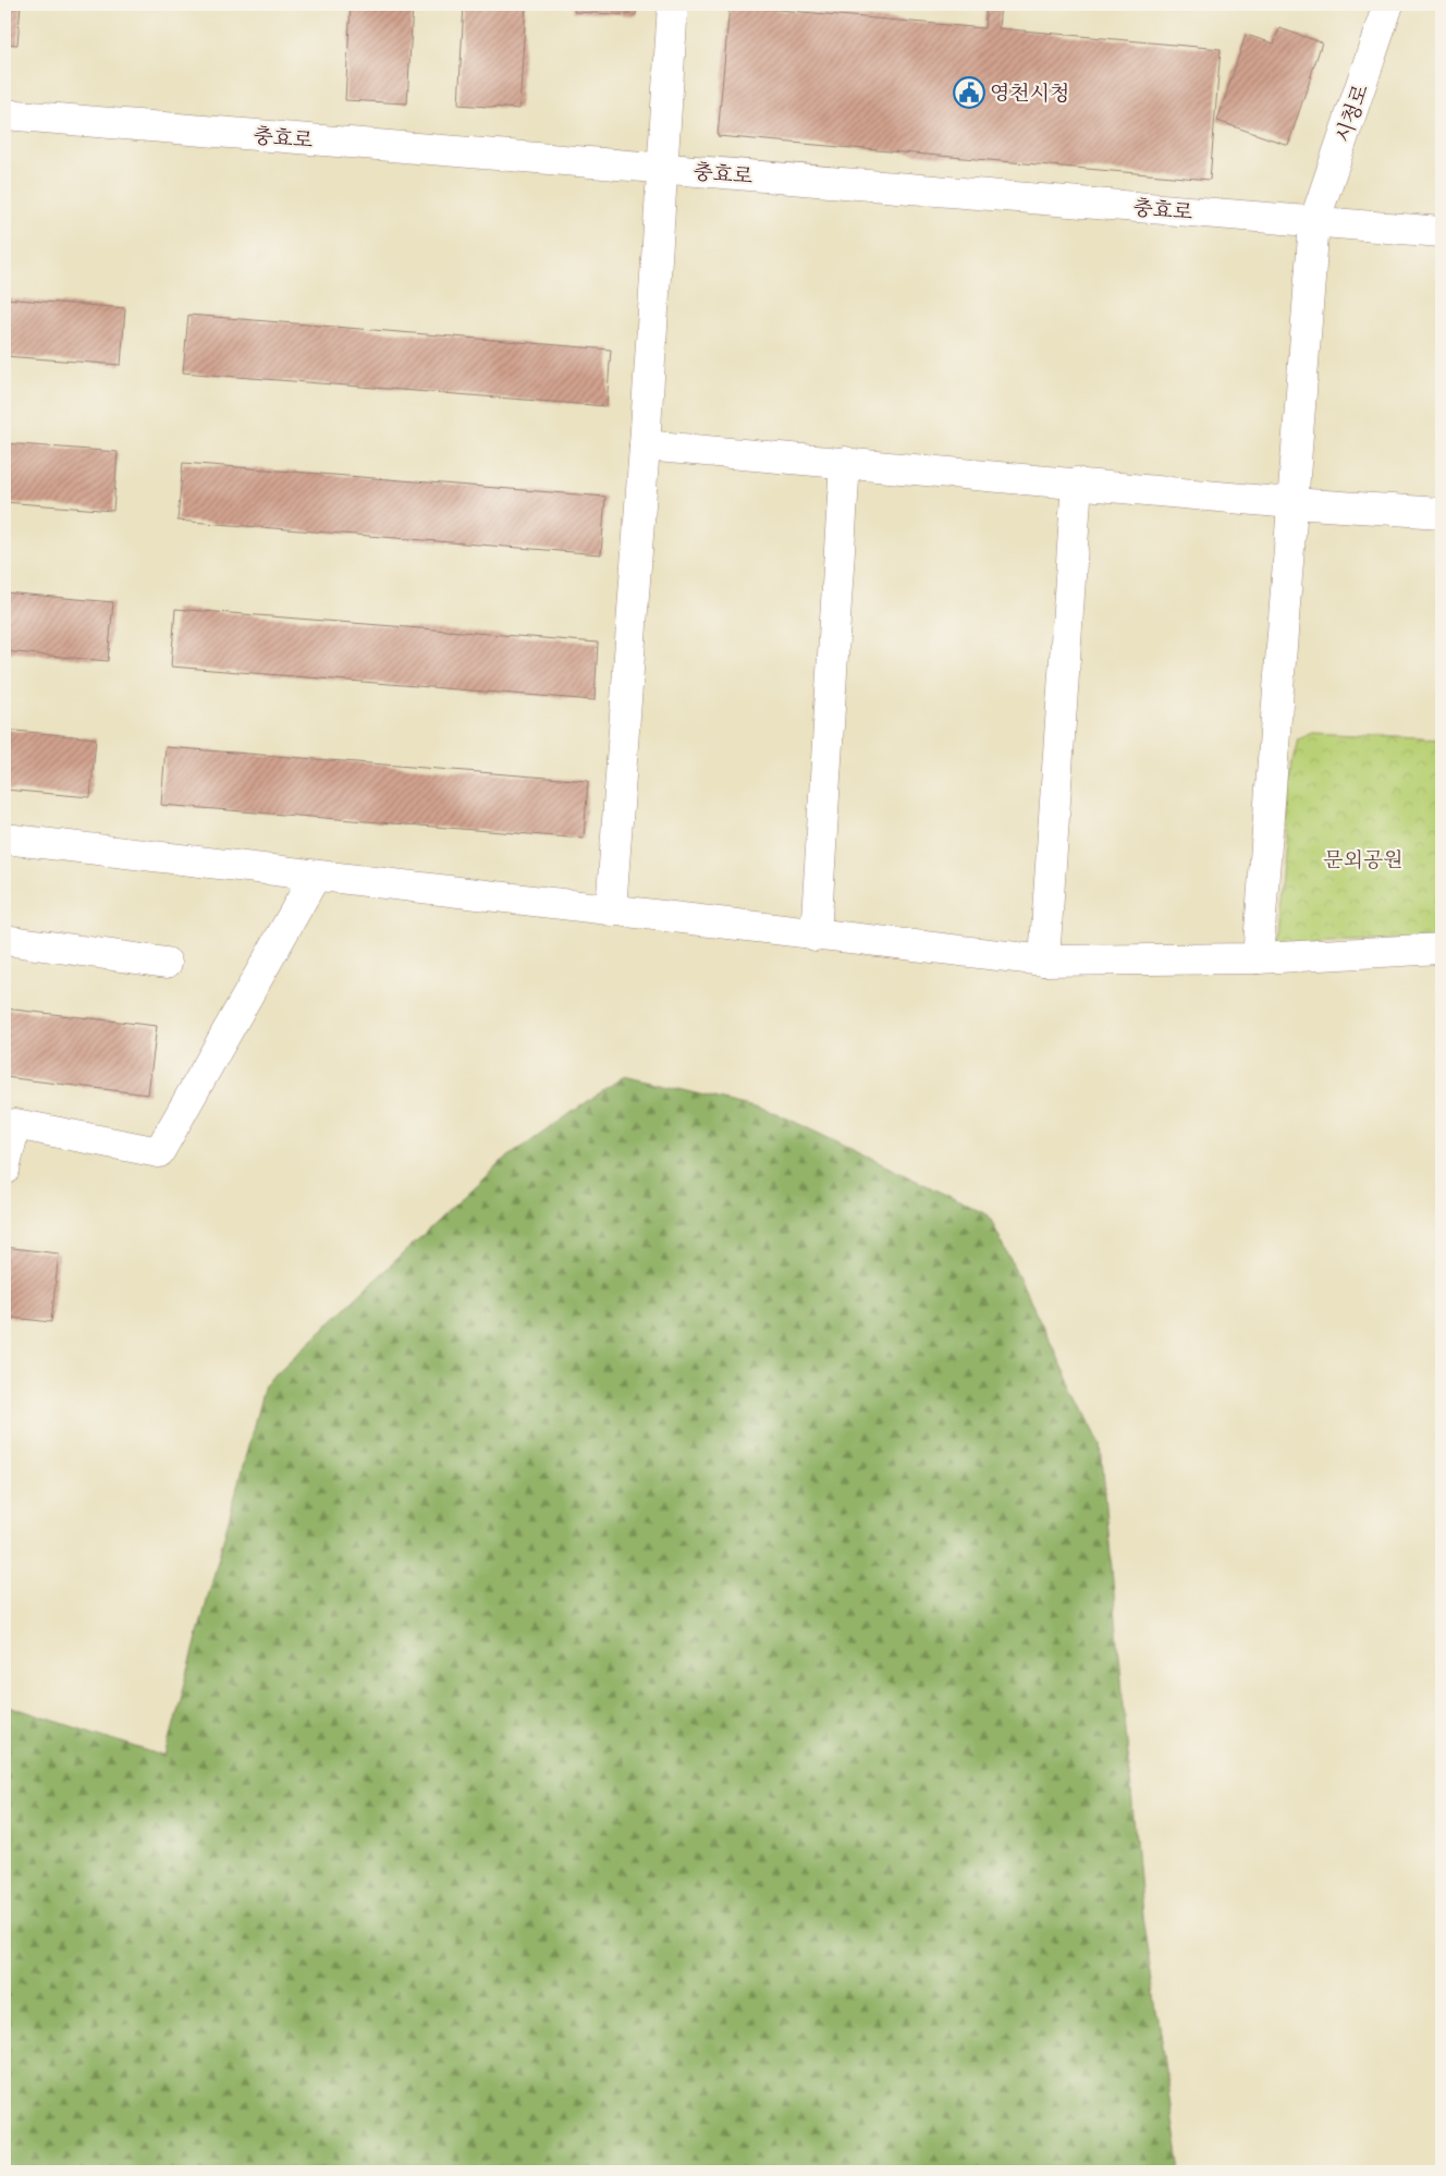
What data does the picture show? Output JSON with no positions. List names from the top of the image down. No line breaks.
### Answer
{"streets":{"street":["시청로","충효로"]},"crossings":[["시청로","충효로"]],"parks":["문외공원"],"places":{"public building":["영천시청"]}}
